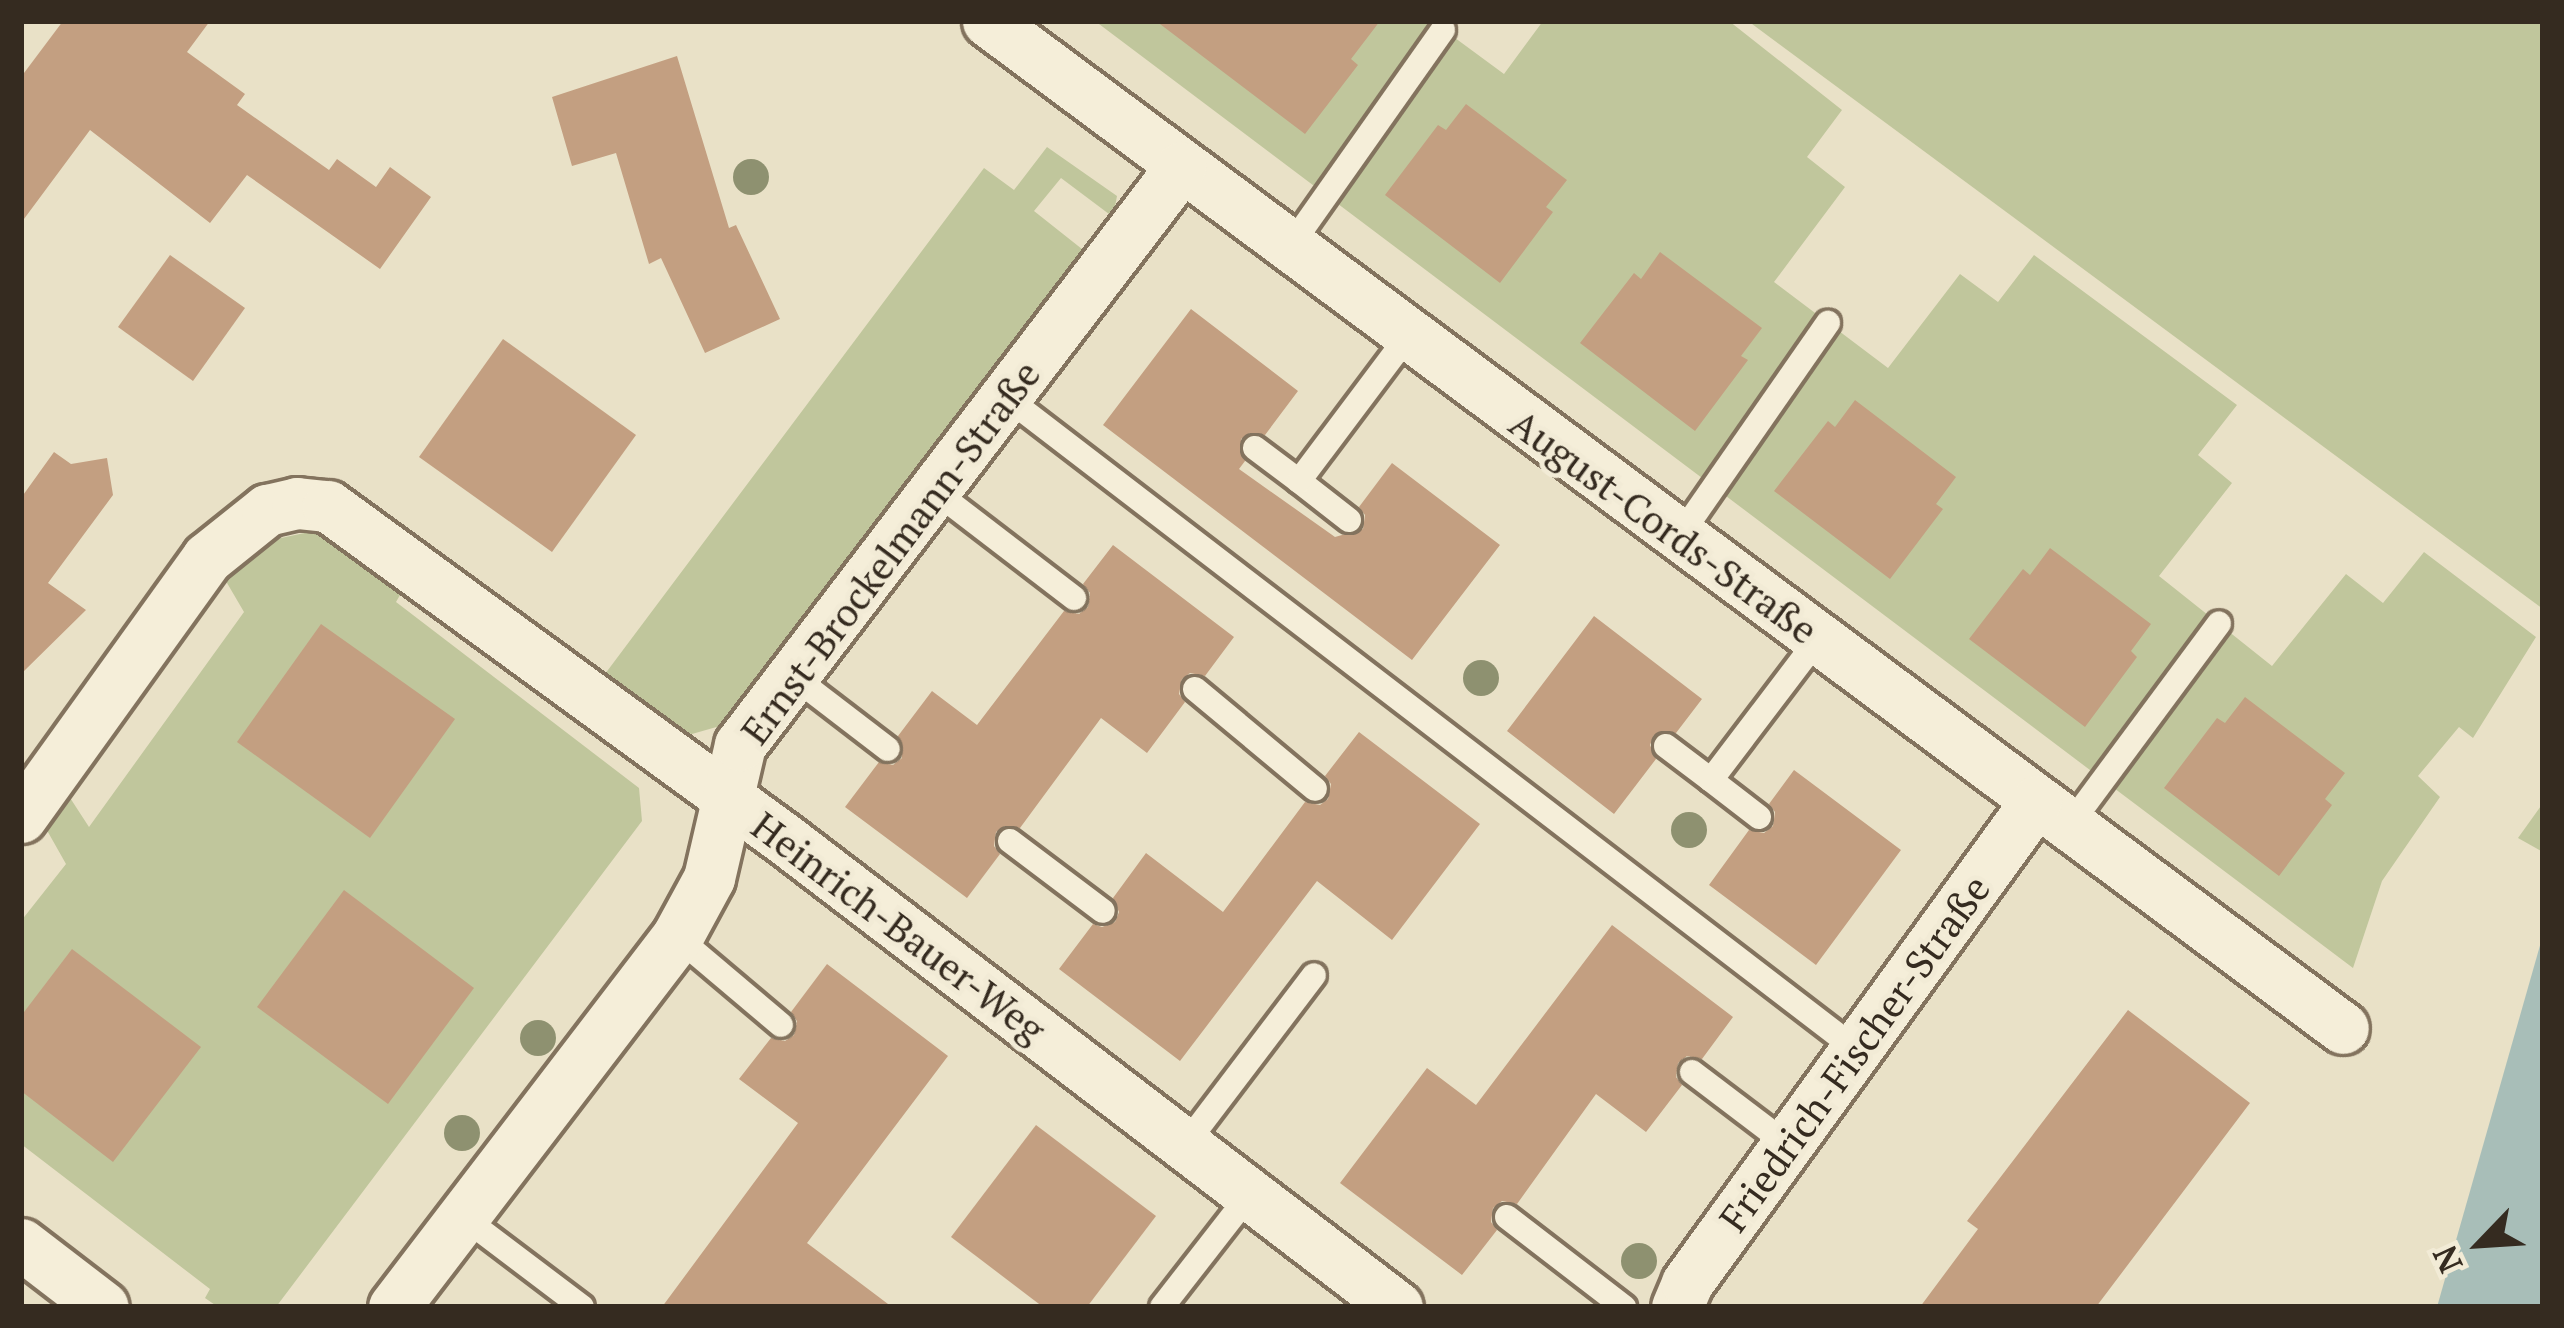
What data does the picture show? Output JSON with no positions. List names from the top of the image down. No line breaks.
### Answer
{"streets":{"street":["August-Cords-Straße","Ernst-Brockelmann-Straße","Heinrich-Bauer-Weg","Friedrich-Fischer-Straße"]},"crossings":[["August-Cords-Straße","Ernst-Brockelmann-Straße"],["August-Cords-Straße","Friedrich-Fischer-Straße"],["Ernst-Brockelmann-Straße","Heinrich-Bauer-Weg"]],"north":"bottom left"}
